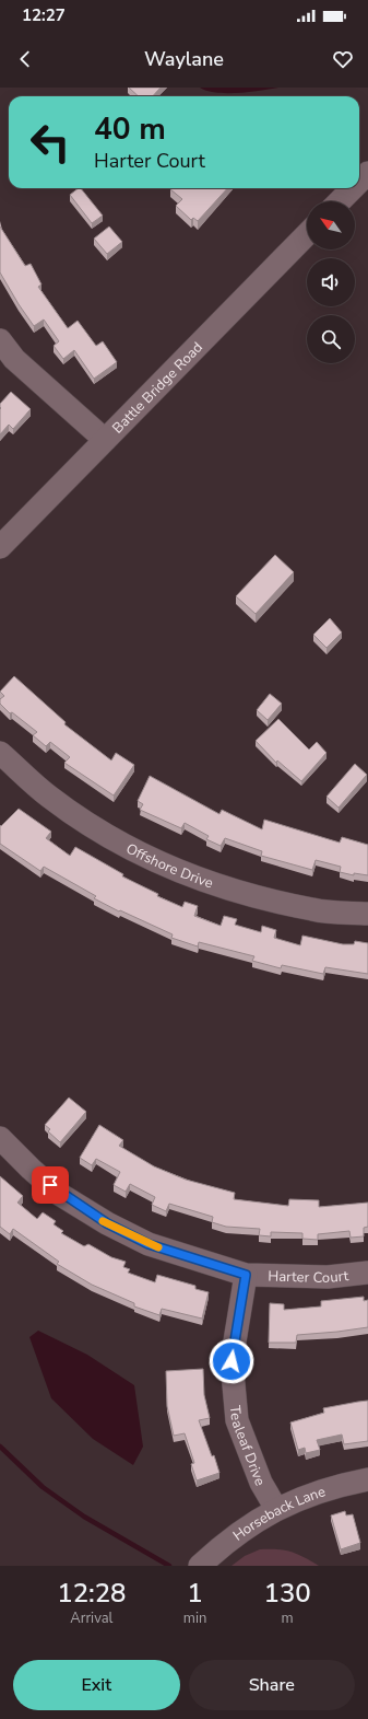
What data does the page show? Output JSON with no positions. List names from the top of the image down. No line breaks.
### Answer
{"streets":{"street":["Battle Bridge Road","Offshore Drive","Harter Court","Tealeaf Drive","Horseback Lane"]},"crossings":[["Harter Court","Tealeaf Drive"],["Tealeaf Drive","Horseback Lane"]],"north":"top left","page":{"status":"12:27","header":"Waylane","turn":["40 m","Harter Court"],"eta":["12:28","Arrival","1","min","130","m"],"buttons":["Exit","Share"]}}
